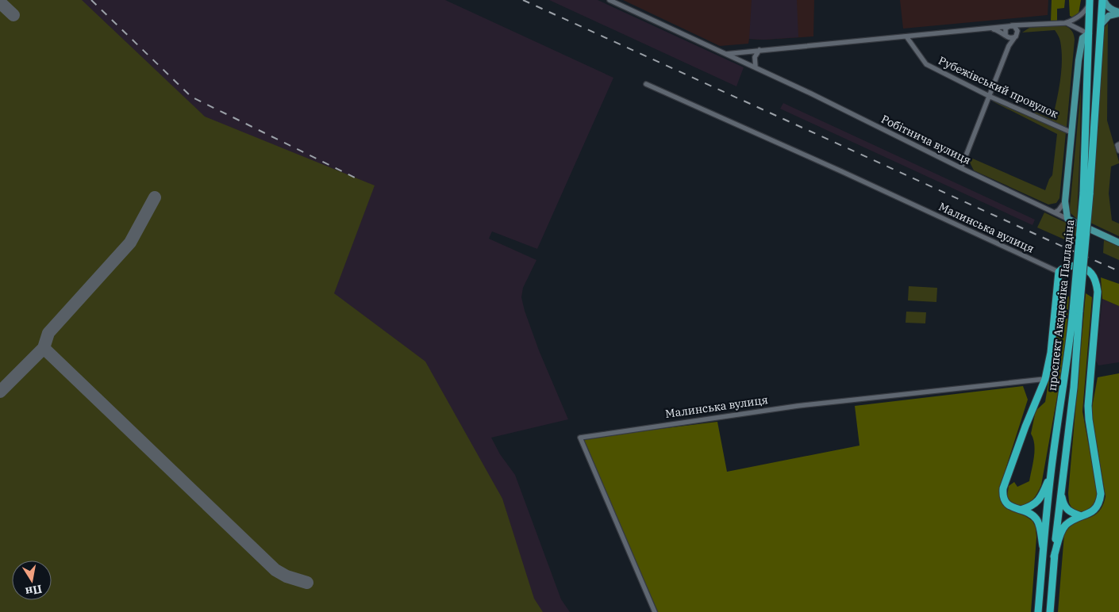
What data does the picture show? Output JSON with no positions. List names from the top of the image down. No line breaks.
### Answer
{"streets":{"highway":["проспект Академіка Палладіна"],"main road":["Робітнича вулиця"],"street":["Рубежівський провулок","Малинська вулиця"]},"north":"bottom"}
